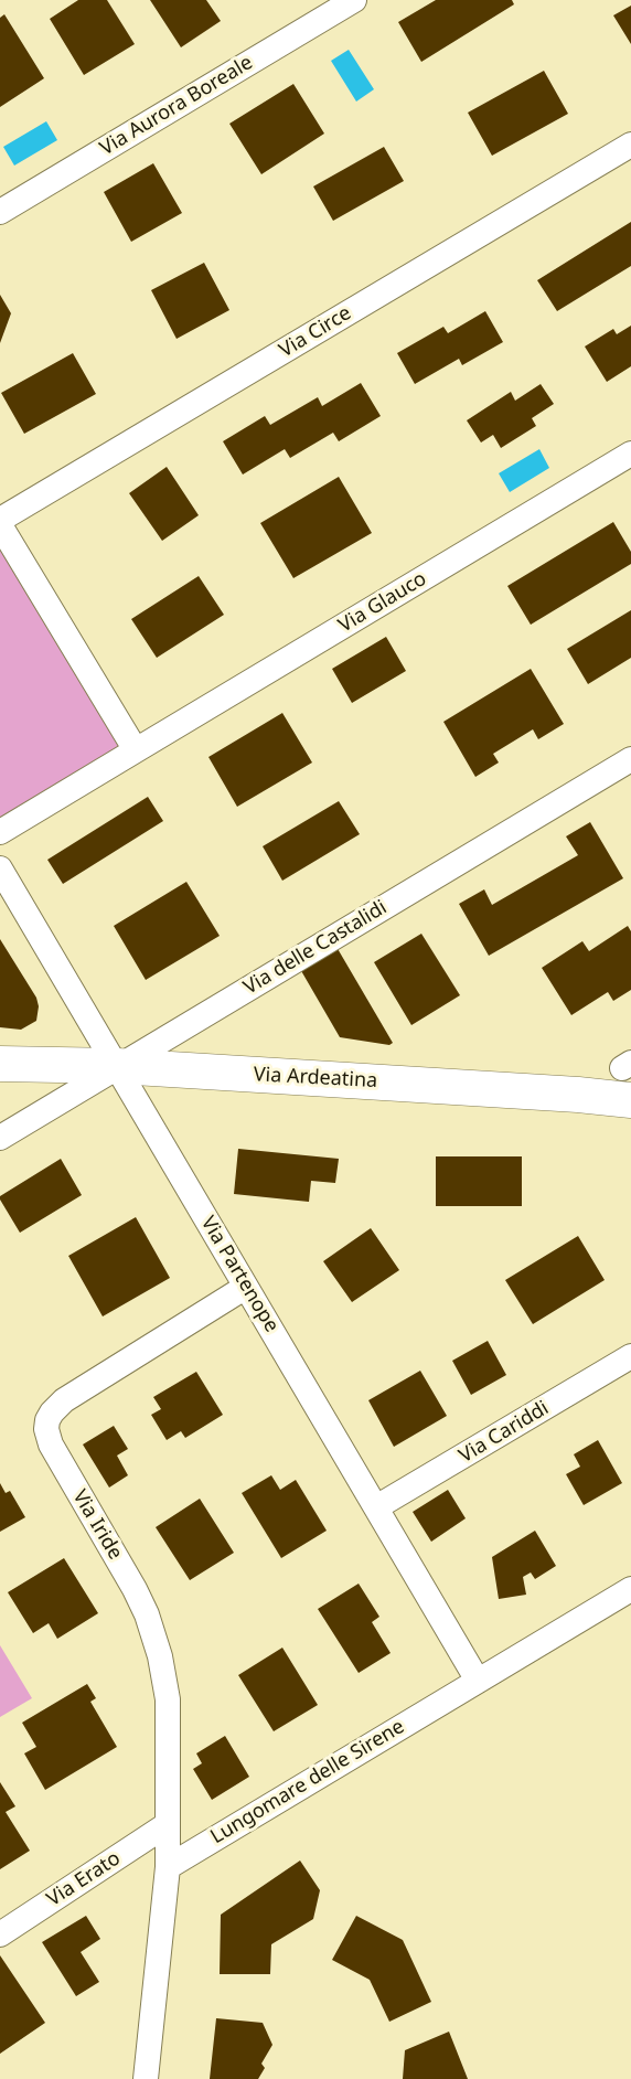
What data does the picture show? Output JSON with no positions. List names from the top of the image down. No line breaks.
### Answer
{"streets":{"main road":["Via Ardeatina"],"street":["Via Aurora Boreale","Via Circe","Via Glauco","Via delle Castalidi","Via Partenope","Via Cariddi","Via Iride","Lungomare delle Sirene","Via Erato"]},"crossings":[["Via delle Castalidi","Via Ardeatina"],["Via delle Castalidi","Via Partenope"],["Via Ardeatina","Via Partenope"],["Via Partenope","Via Cariddi"],["Via Partenope","Via Iride"],["Via Partenope","Lungomare delle Sirene"],["Via Iride","Lungomare delle Sirene"],["Via Iride","Via Erato"]]}
